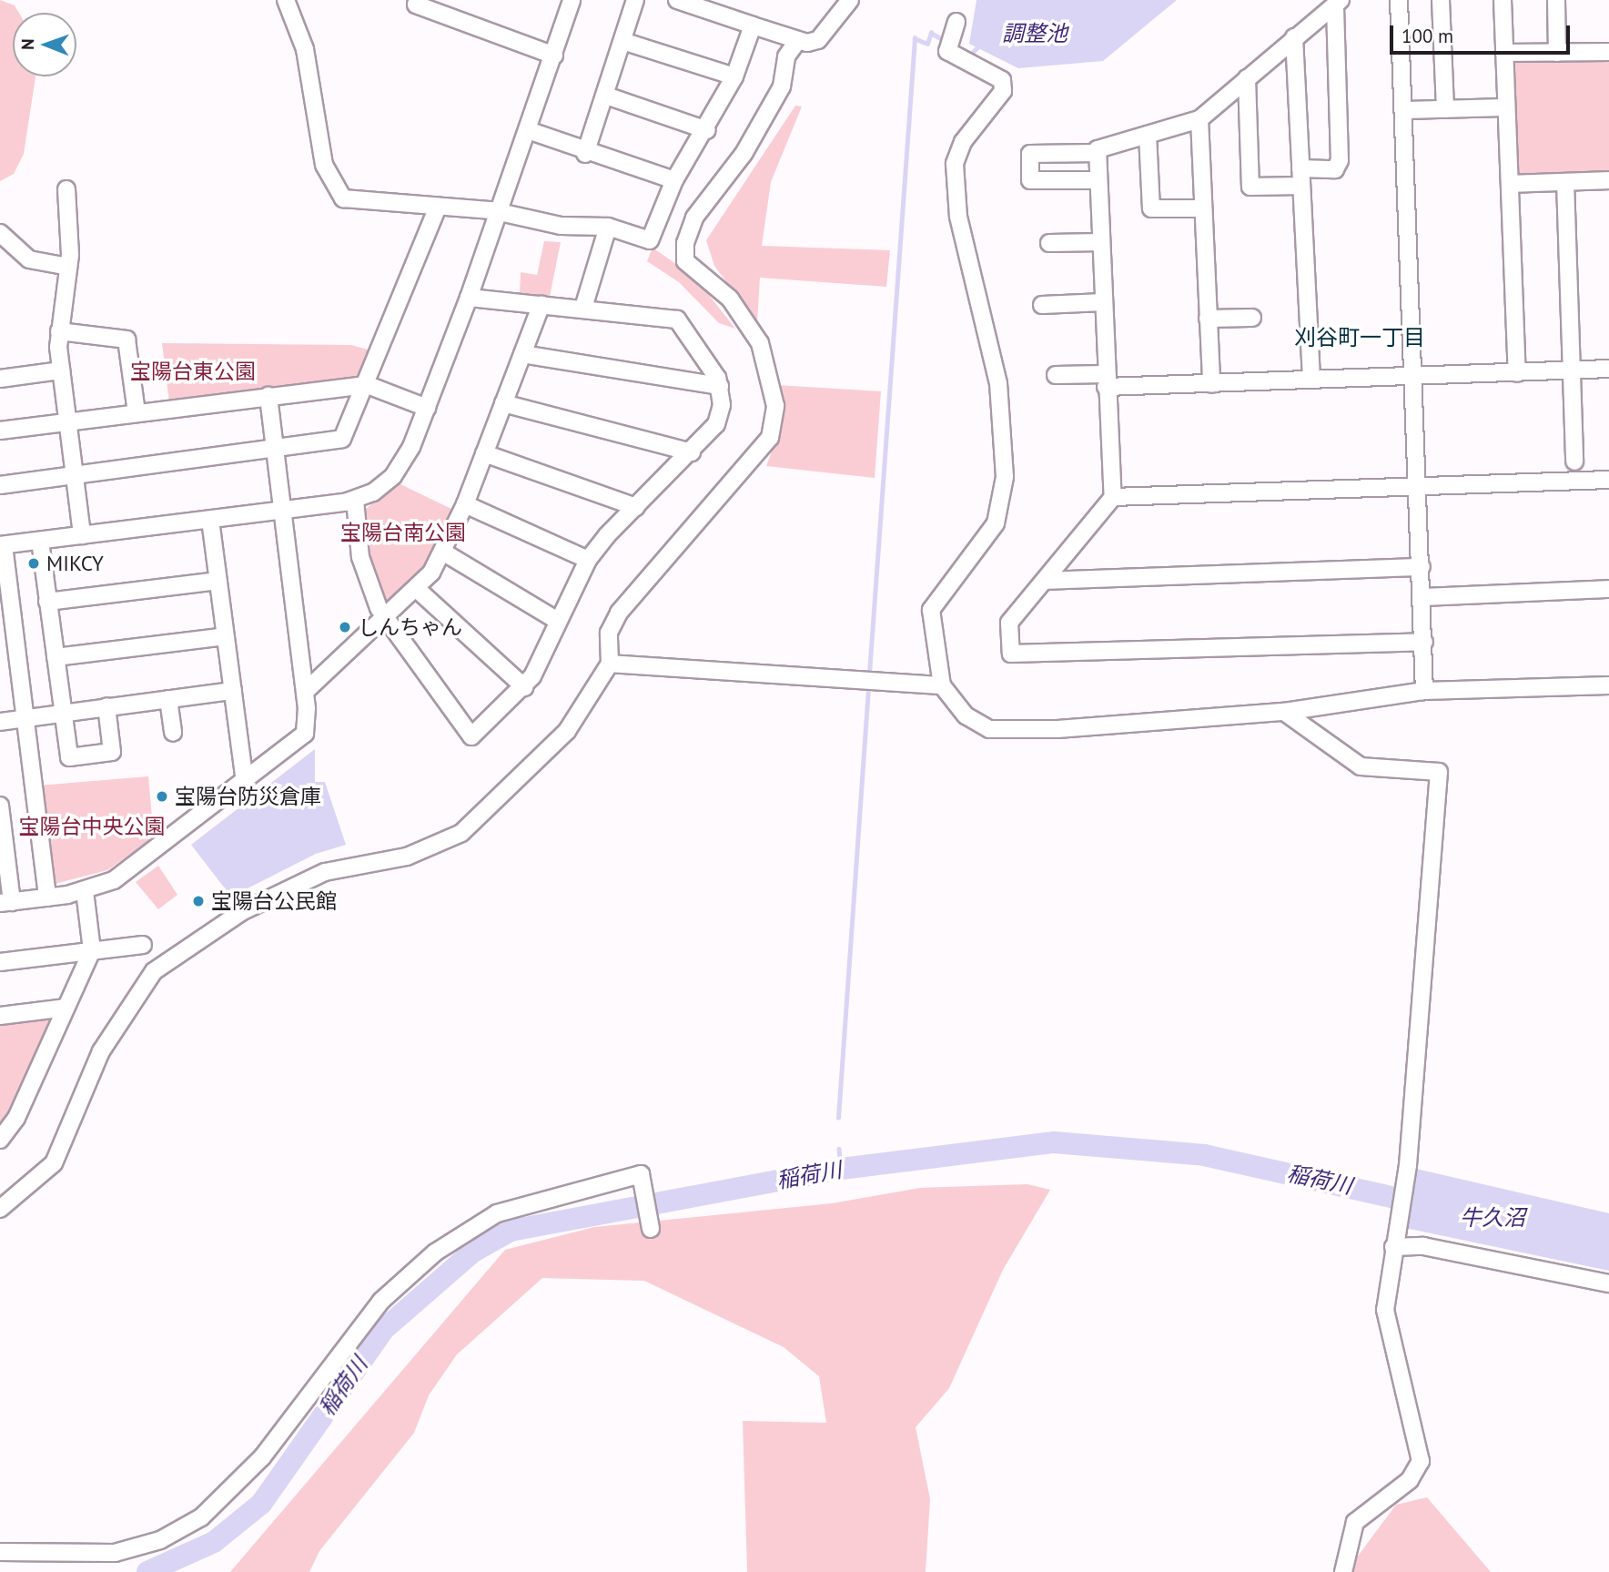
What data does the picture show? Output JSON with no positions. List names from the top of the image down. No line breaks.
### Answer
{"districts":["刈谷町一丁目"],"water":["調整池","稲荷川","牛久沼"],"parks":["宝陽台東公園","宝陽台南公園","宝陽台中央公園"],"places":["MIKCY","しんちゃん","宝陽台防災倉庫","宝陽台公民館"],"scale_bar":"100 m","north":"left"}
